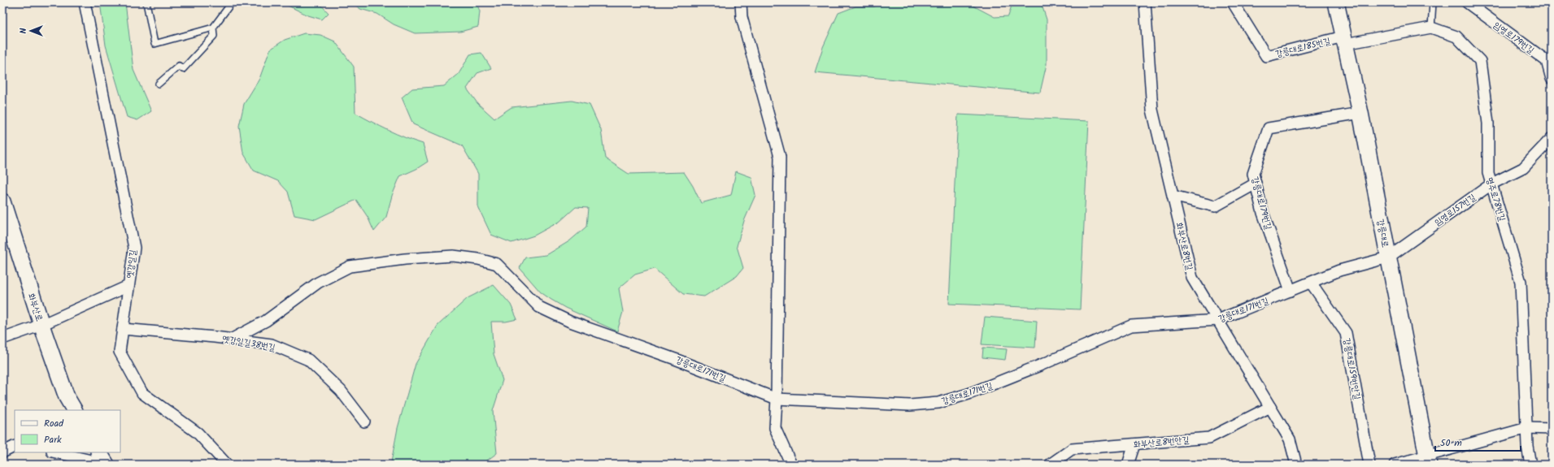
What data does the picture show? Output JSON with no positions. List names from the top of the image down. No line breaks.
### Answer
{"streets":{"street":["임영로179번길","강릉대로185번길","명주로78번길","강릉대로179번길","임영로157번길","강릉대로","화부산로8번길","옛강일길","화부산로","강릉대로171번길","옛강일길38번길","강릉대로159번안길","화부산로8번안길"]},"crossings":[["강릉대로185번길","강릉대로"],["명주로78번길","임영로157번길"],["강릉대로179번길","강릉대로"],["강릉대로179번길","강릉대로171번길"],["임영로157번길","강릉대로"],["임영로157번길","강릉대로171번길"],["강릉대로","강릉대로171번길"],["화부산로8번길","강릉대로171번길"],["화부산로8번길","화부산로8번안길"],["옛강일길","옛강일길38번길"],["강릉대로171번길","옛강일길38번길"],["강릉대로171번길","강릉대로159번안길"]],"legend":["Road","Park"],"scale_bar":"50 m","north":"left"}
